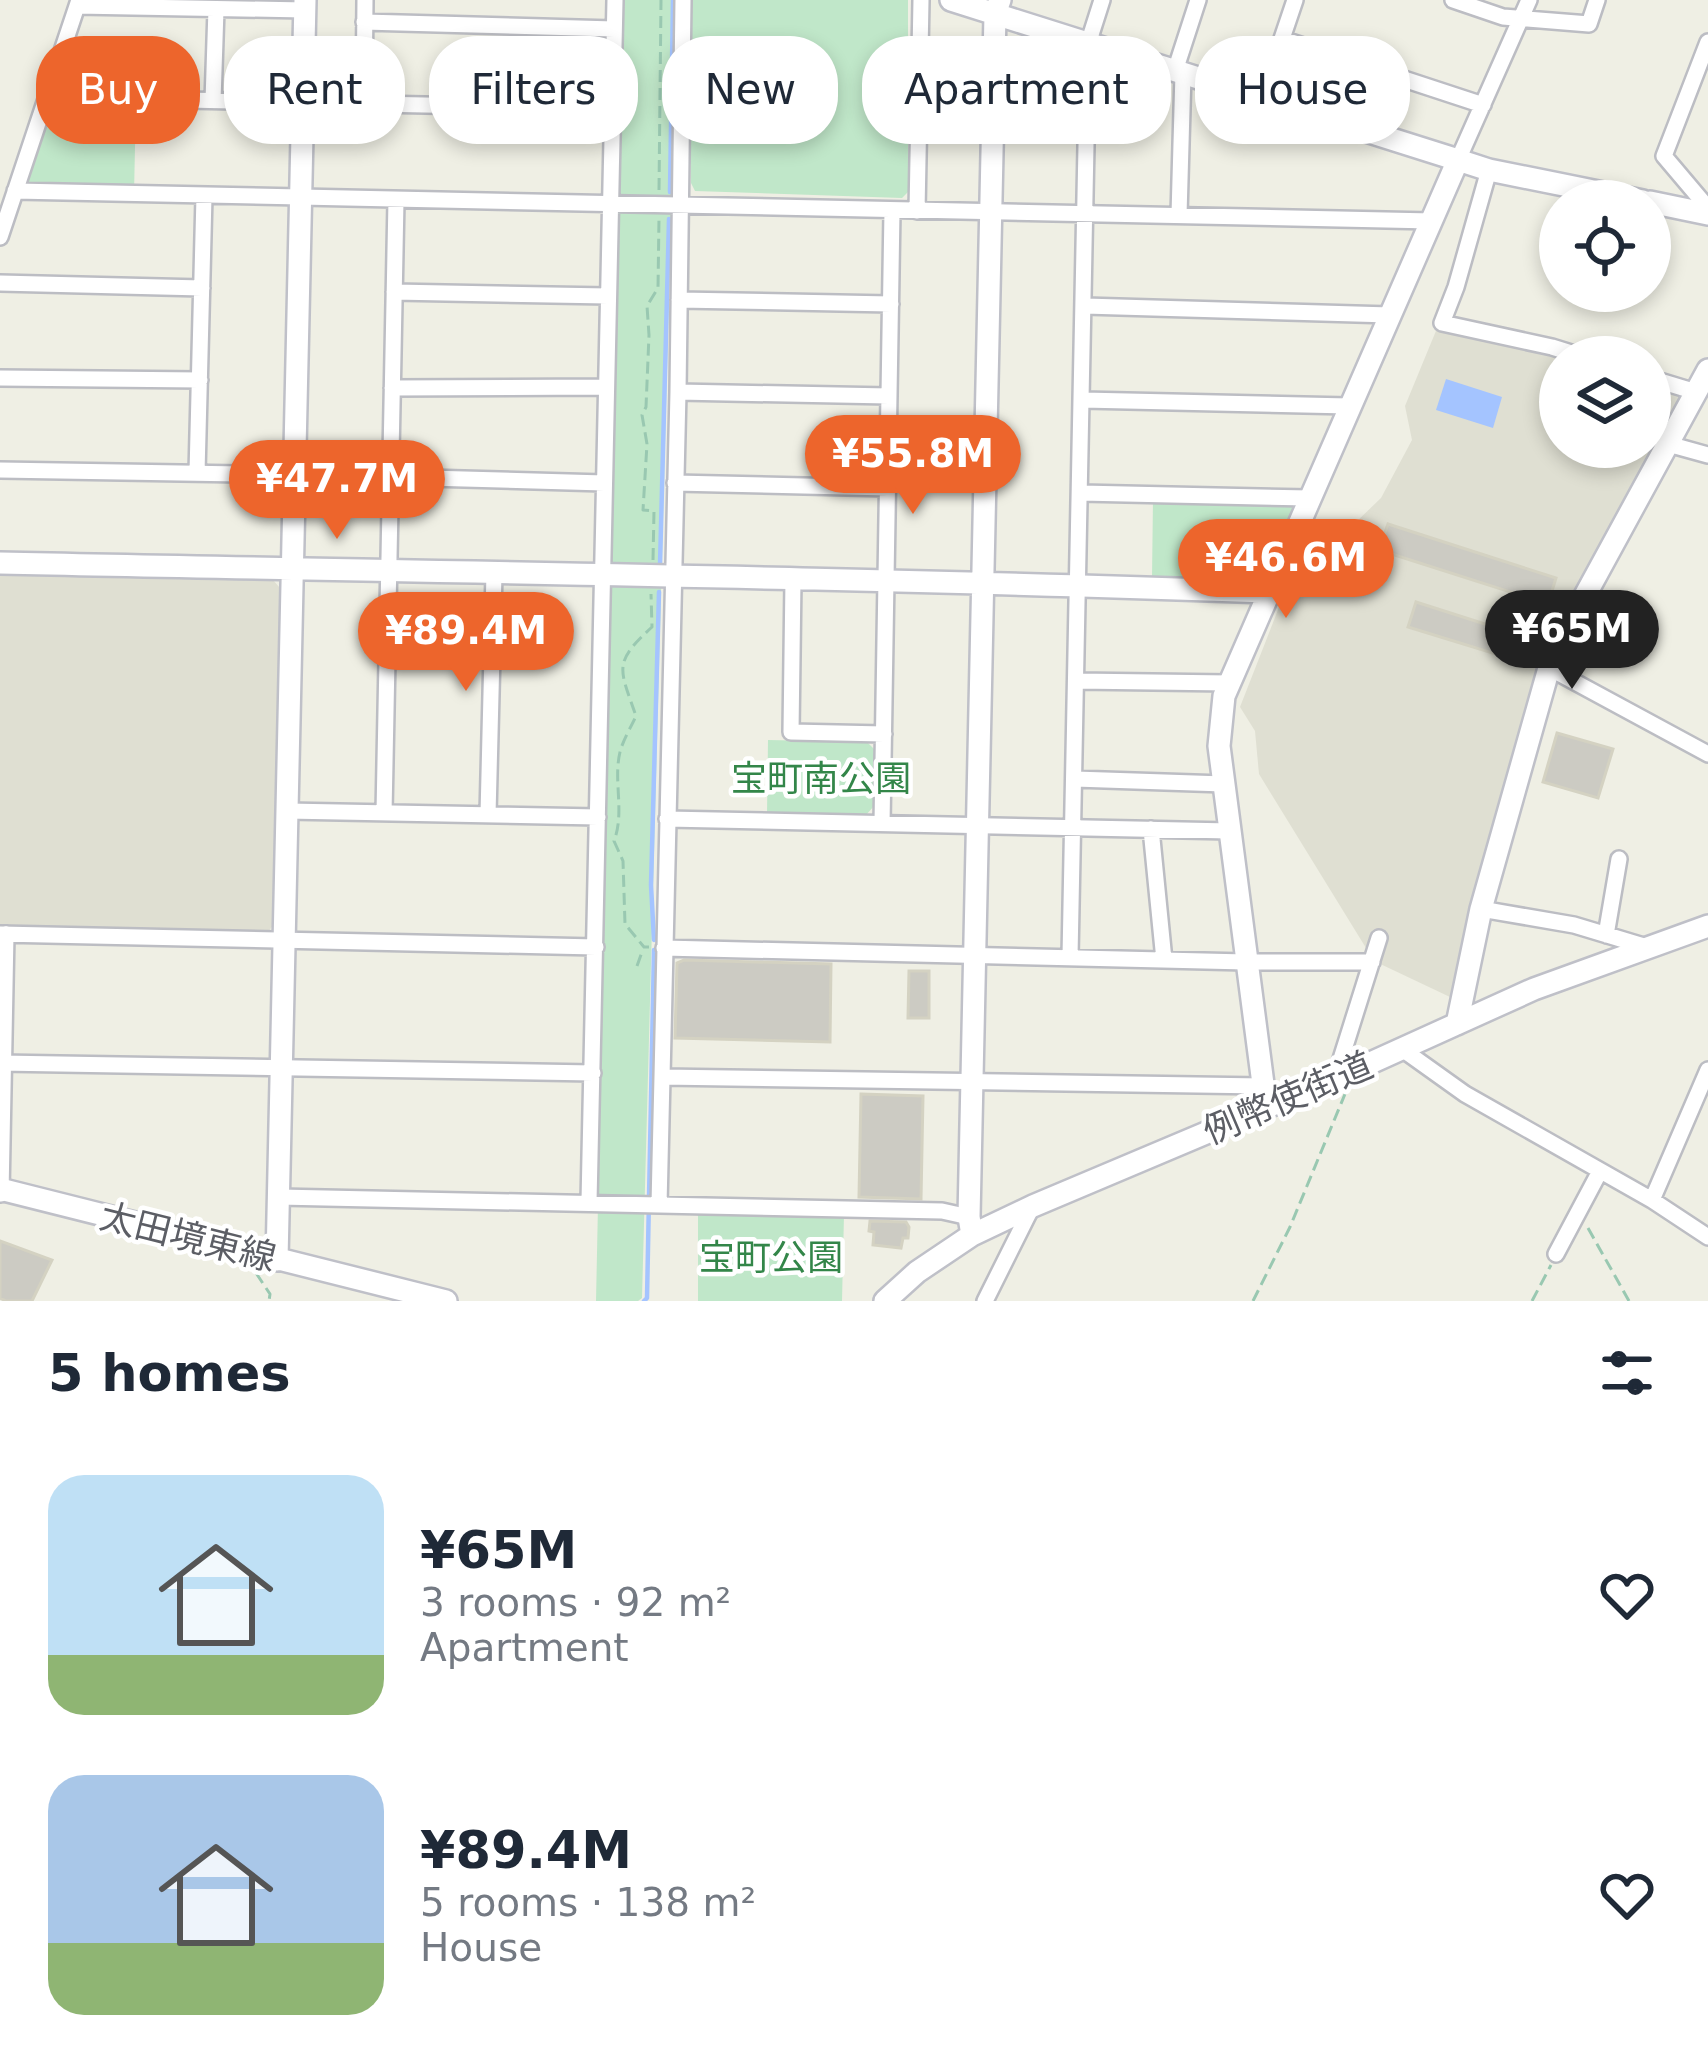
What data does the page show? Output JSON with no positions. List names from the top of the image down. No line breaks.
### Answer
{"streets":{"street":["例幣使街道","太田境東線"]},"parks":["宝町南公園","宝町公園"],"page":{"chip":["Buy","Rent","Filters","New","Apartment","House"],"price":["¥55.8M","¥47.7M","¥46.6M","¥65M","¥89.4M"],"heading":"5 homes","list":[{"name":"¥65M","note":"3 rooms · 92 m² · Apartment"},{"name":"¥89.4M","note":"5 rooms · 138 m² · House"}]}}
